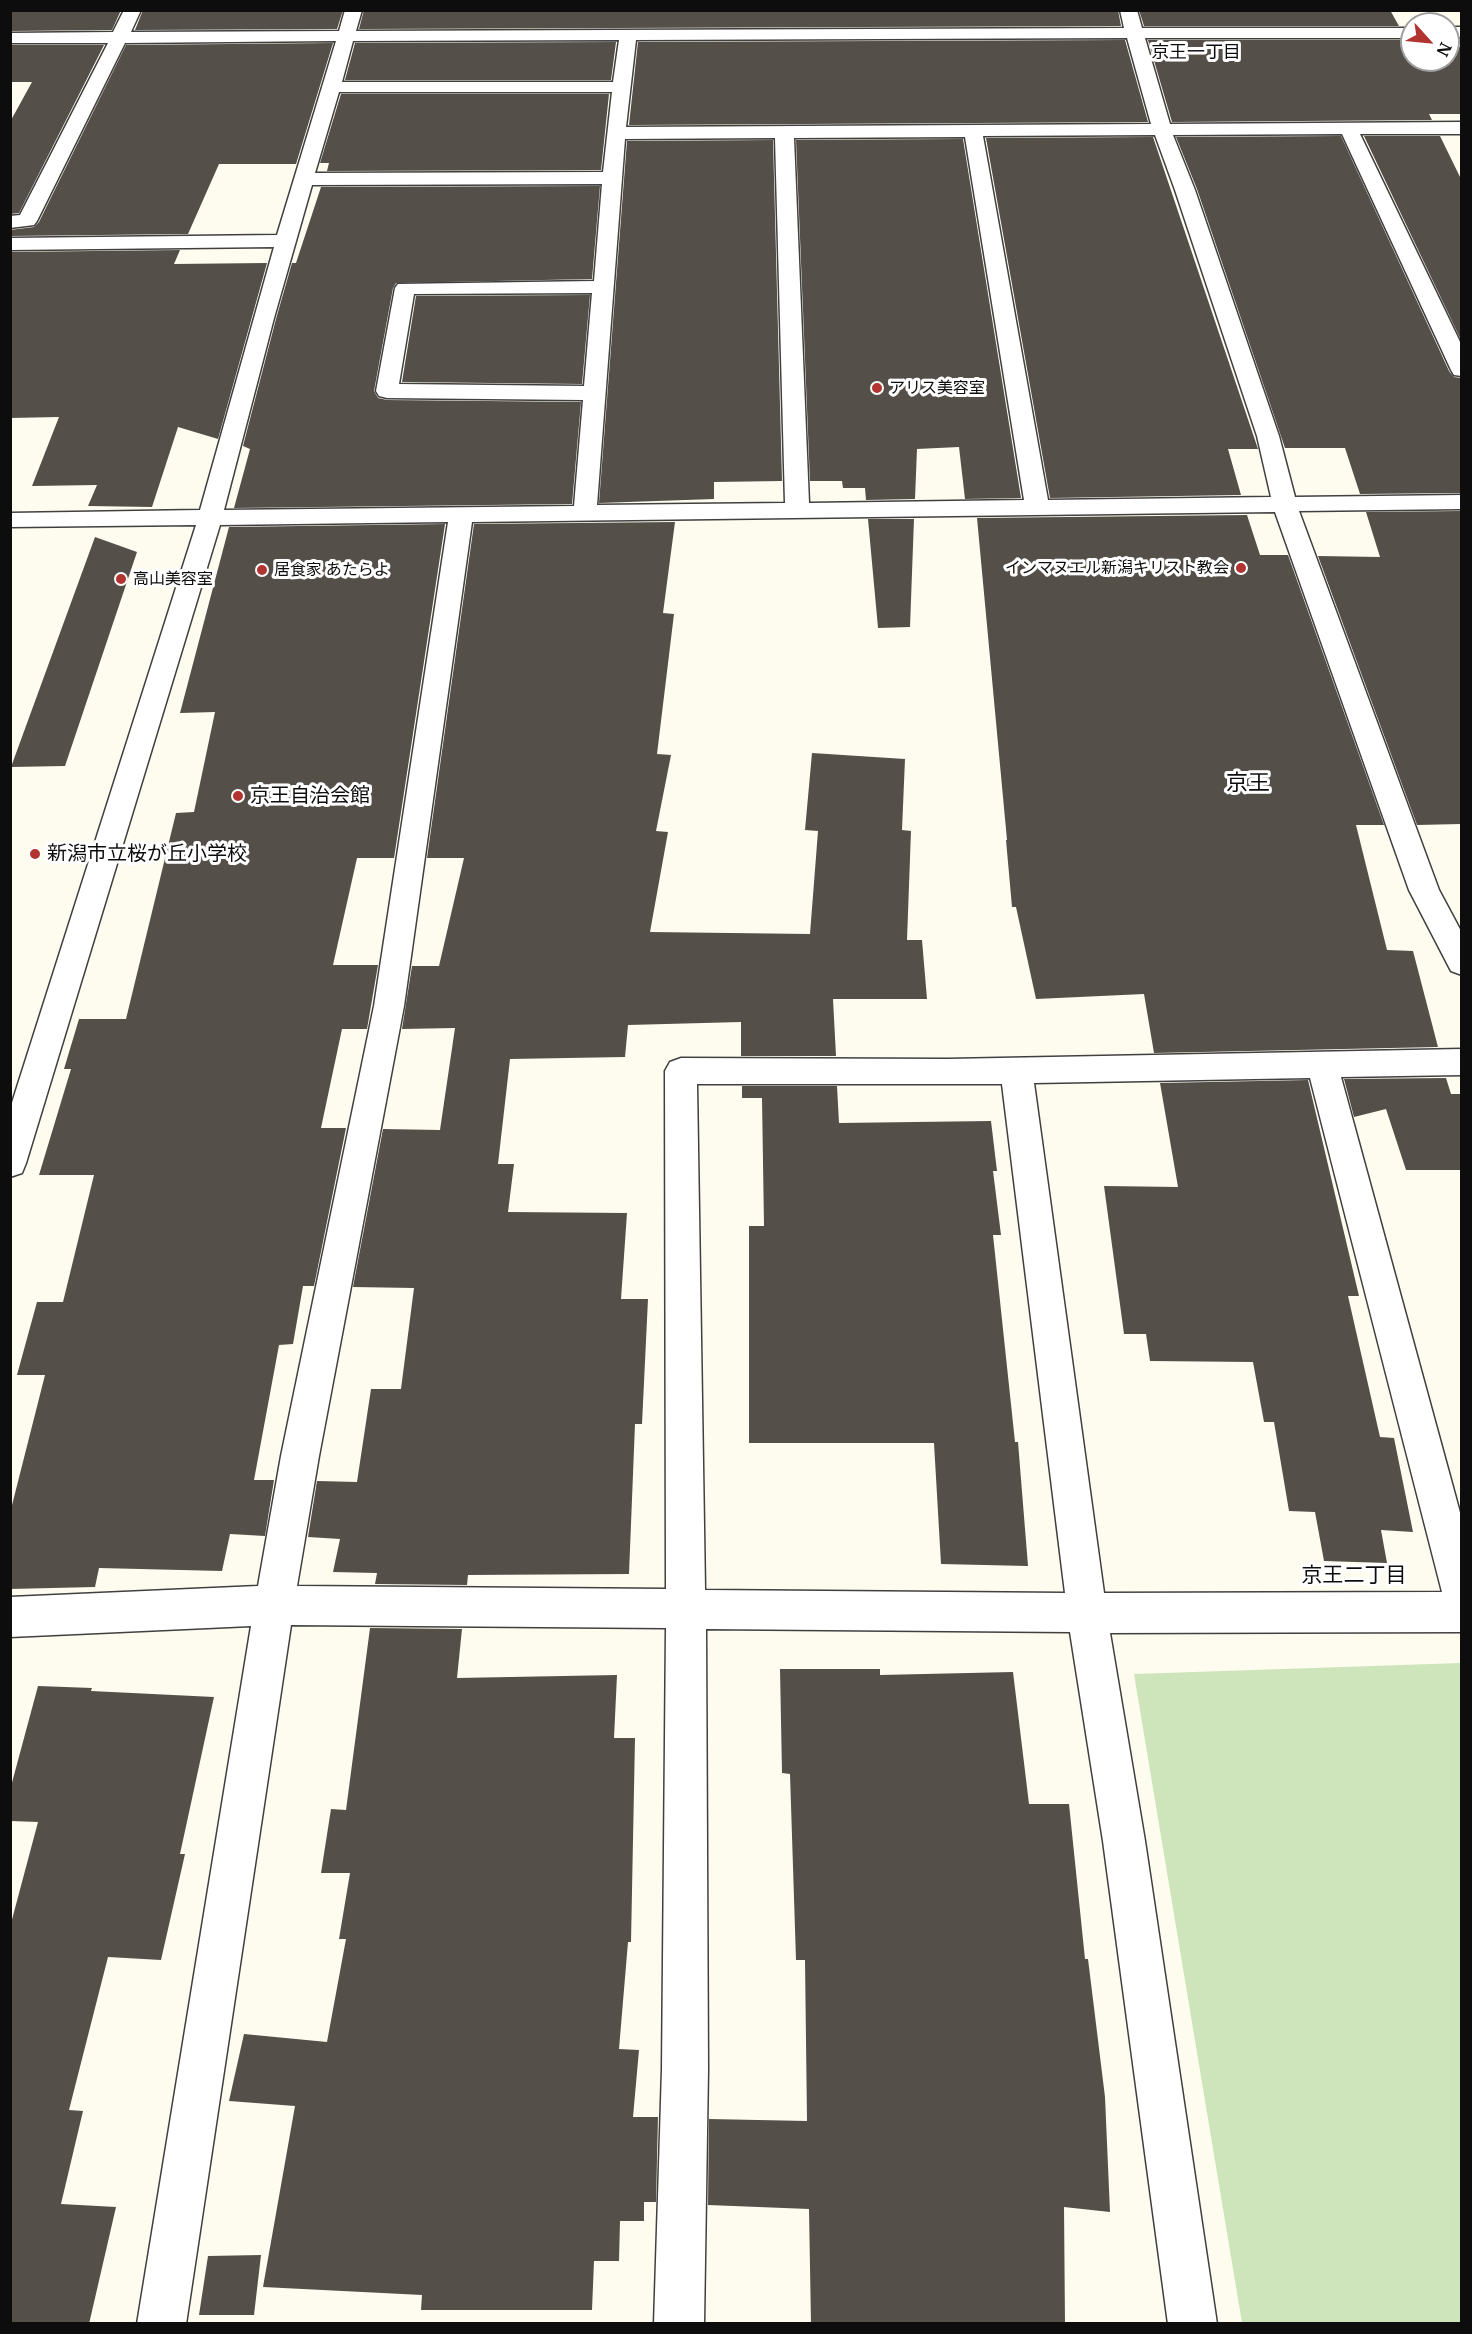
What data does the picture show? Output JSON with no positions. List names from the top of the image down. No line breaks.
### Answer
{"districts":["京王一丁目","京王","京王二丁目"],"places":["アリス美容室","インマヌエル新潟キリスト教会","居食家 あたらよ","高山美容室","京王自治会館","新潟市立桜が丘小学校"],"north":"bottom right"}
